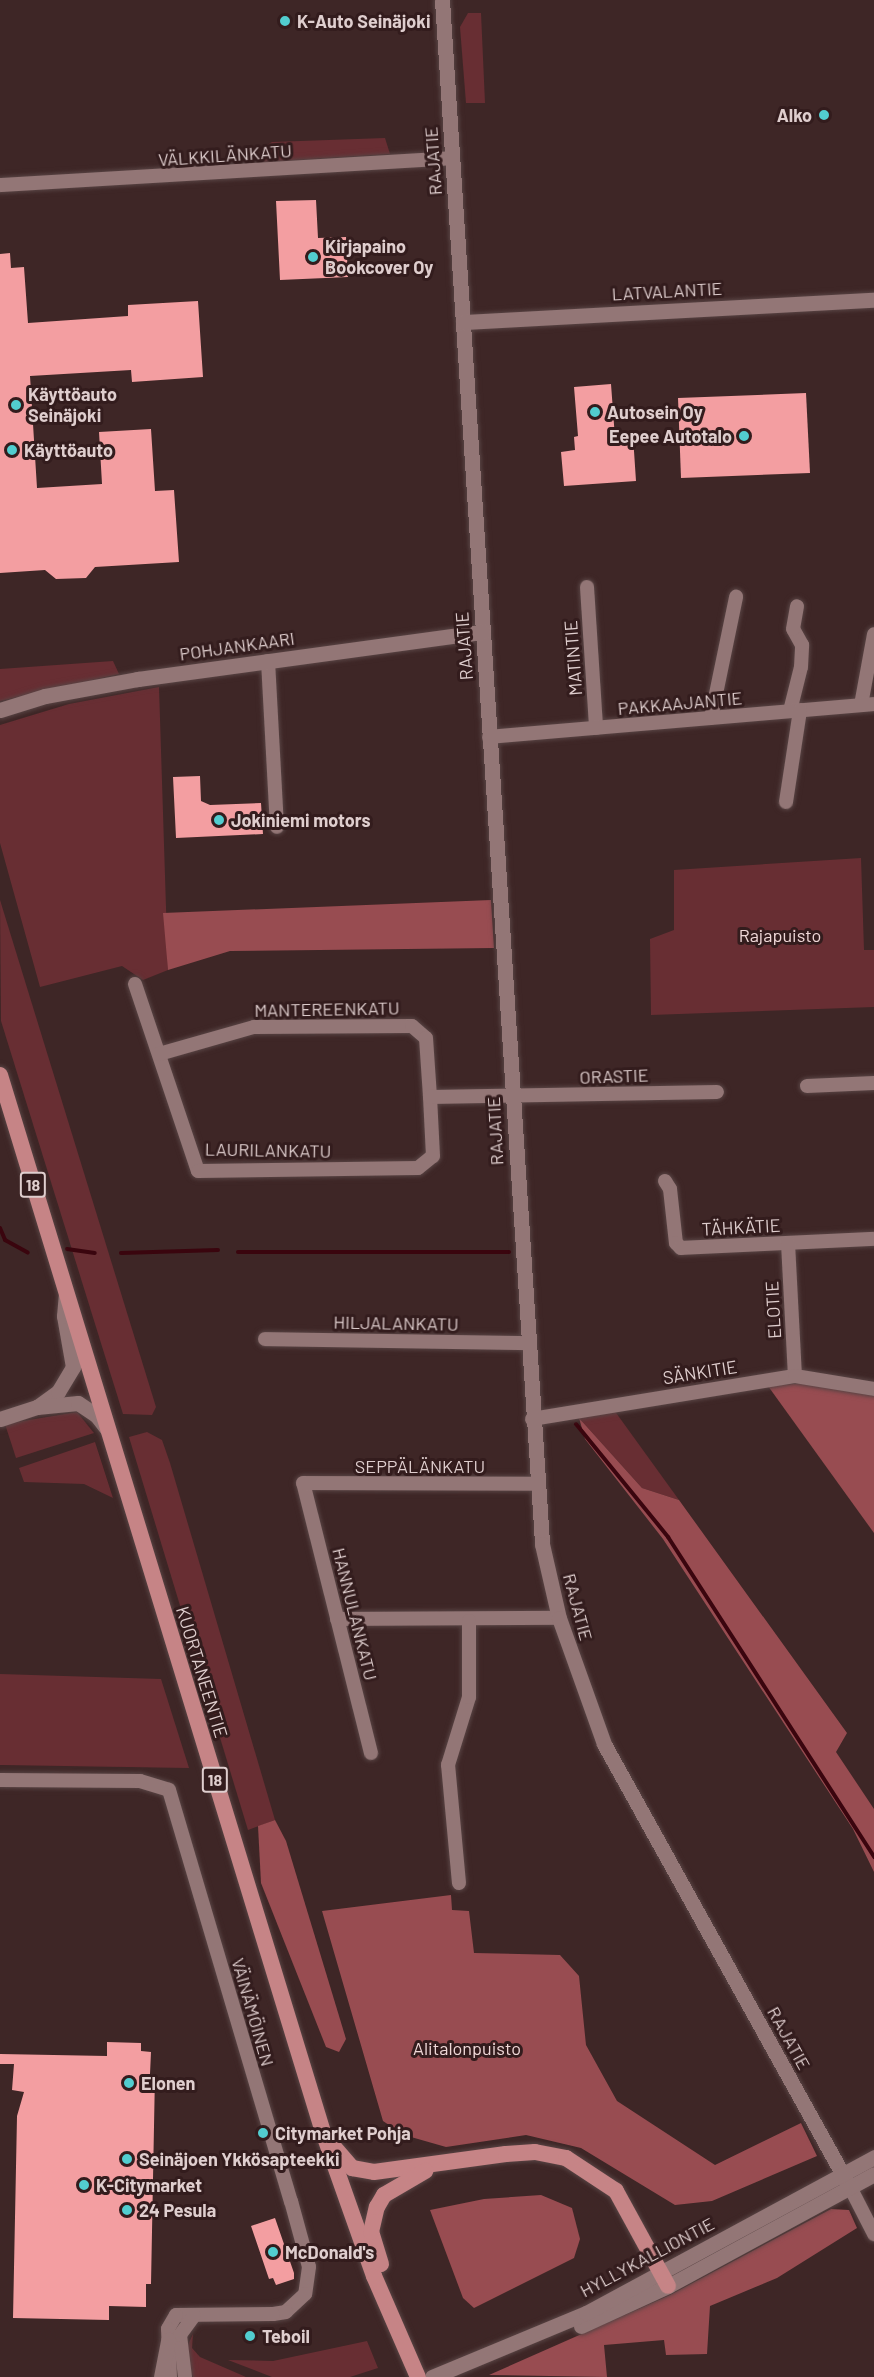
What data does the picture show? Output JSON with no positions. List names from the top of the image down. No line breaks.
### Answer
{"streets":{"highway":["18","KUORTANEENTIE"],"street":["VÄLKKILÄNKATU","RAJATIE","LATVALANTIE","POHJANKAARI","MATINTIE","PAKKAAJANTIE","MANTEREENKATU","ORASTIE","LAURILANKATU","TÄHKÄTIE","ELOTIE","HILJALANKATU","SÄNKITIE","SEPPÄLÄNKATU","HANNULANKATU","VÄINÄMÖINEN","HYLLYKALLIONTIE"]},"crossings":[["VÄLKKILÄNKATU","RAJATIE"],["RAJATIE","LATVALANTIE"],["RAJATIE","POHJANKAARI"],["RAJATIE","PAKKAAJANTIE"],["RAJATIE","ORASTIE"],["RAJATIE","HILJALANKATU"],["RAJATIE","SÄNKITIE"],["RAJATIE","SEPPÄLÄNKATU"],["RAJATIE","HYLLYKALLIONTIE"],["MATINTIE","PAKKAAJANTIE"],["MANTEREENKATU","LAURILANKATU"],["TÄHKÄTIE","ELOTIE"],["ELOTIE","SÄNKITIE"],["SEPPÄLÄNKATU","HANNULANKATU"]],"parks":["Rajapuisto","Alitalonpuisto"],"places":["K-Auto Seinäjoki","Alko","Kirjapaino Bookcover Oy","Käyttöauto Seinäjoki","Autosein Oy","Eepee Autotalo","Käyttöauto","Jokiniemi motors","Elonen","Citymarket Pohja","Seinäjoen Ykkösapteekki","K-Citymarket","24 Pesula","McDonald's","Teboil"]}
